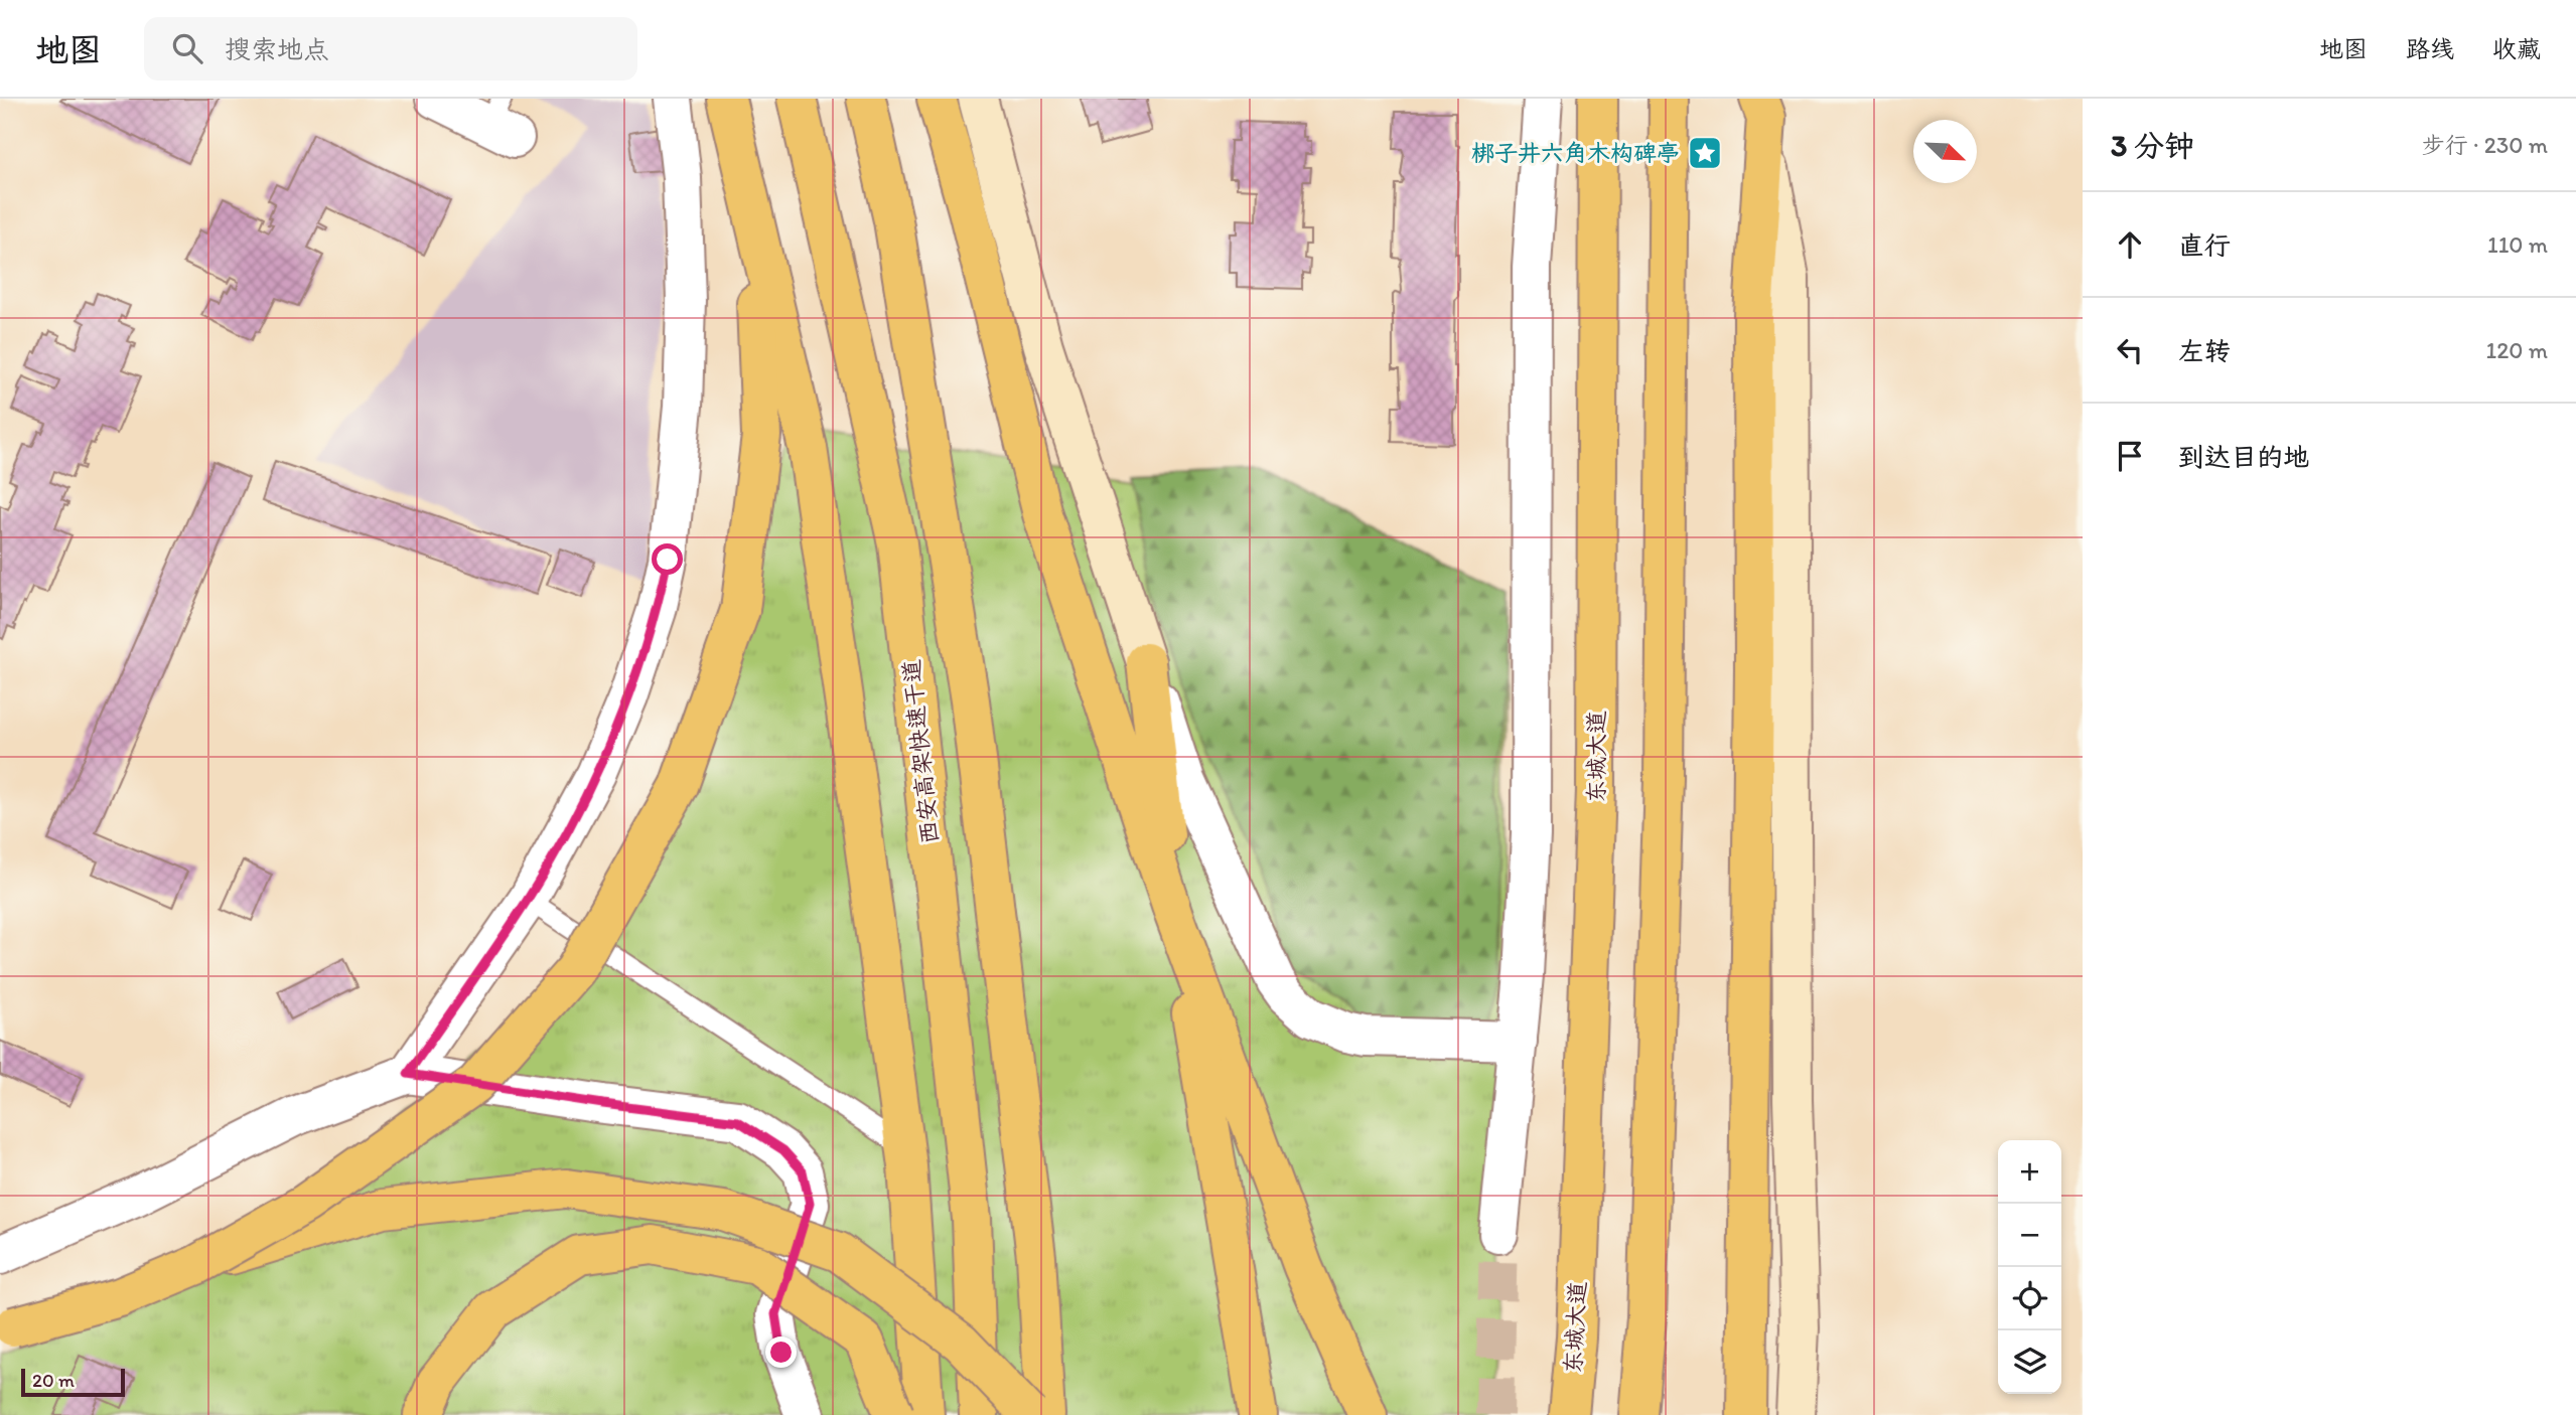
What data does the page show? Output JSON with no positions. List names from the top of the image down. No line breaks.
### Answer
{"streets":{"main road":["西安高架快速干道","东城大道"]},"places":{"place":["梆子井六角木构碑亭"]},"scale_bar":"20 m","north":"bottom right","page":{"header":"地图","search":"搜索地点","nav":["地图","路线","收藏"],"heading":["3 分钟","步行 · 230 m"],"list":[["直行","110 m"],["左转","120 m"],"到达目的地"],"map_buttons":["+","−"],"scale":"20 m"}}
